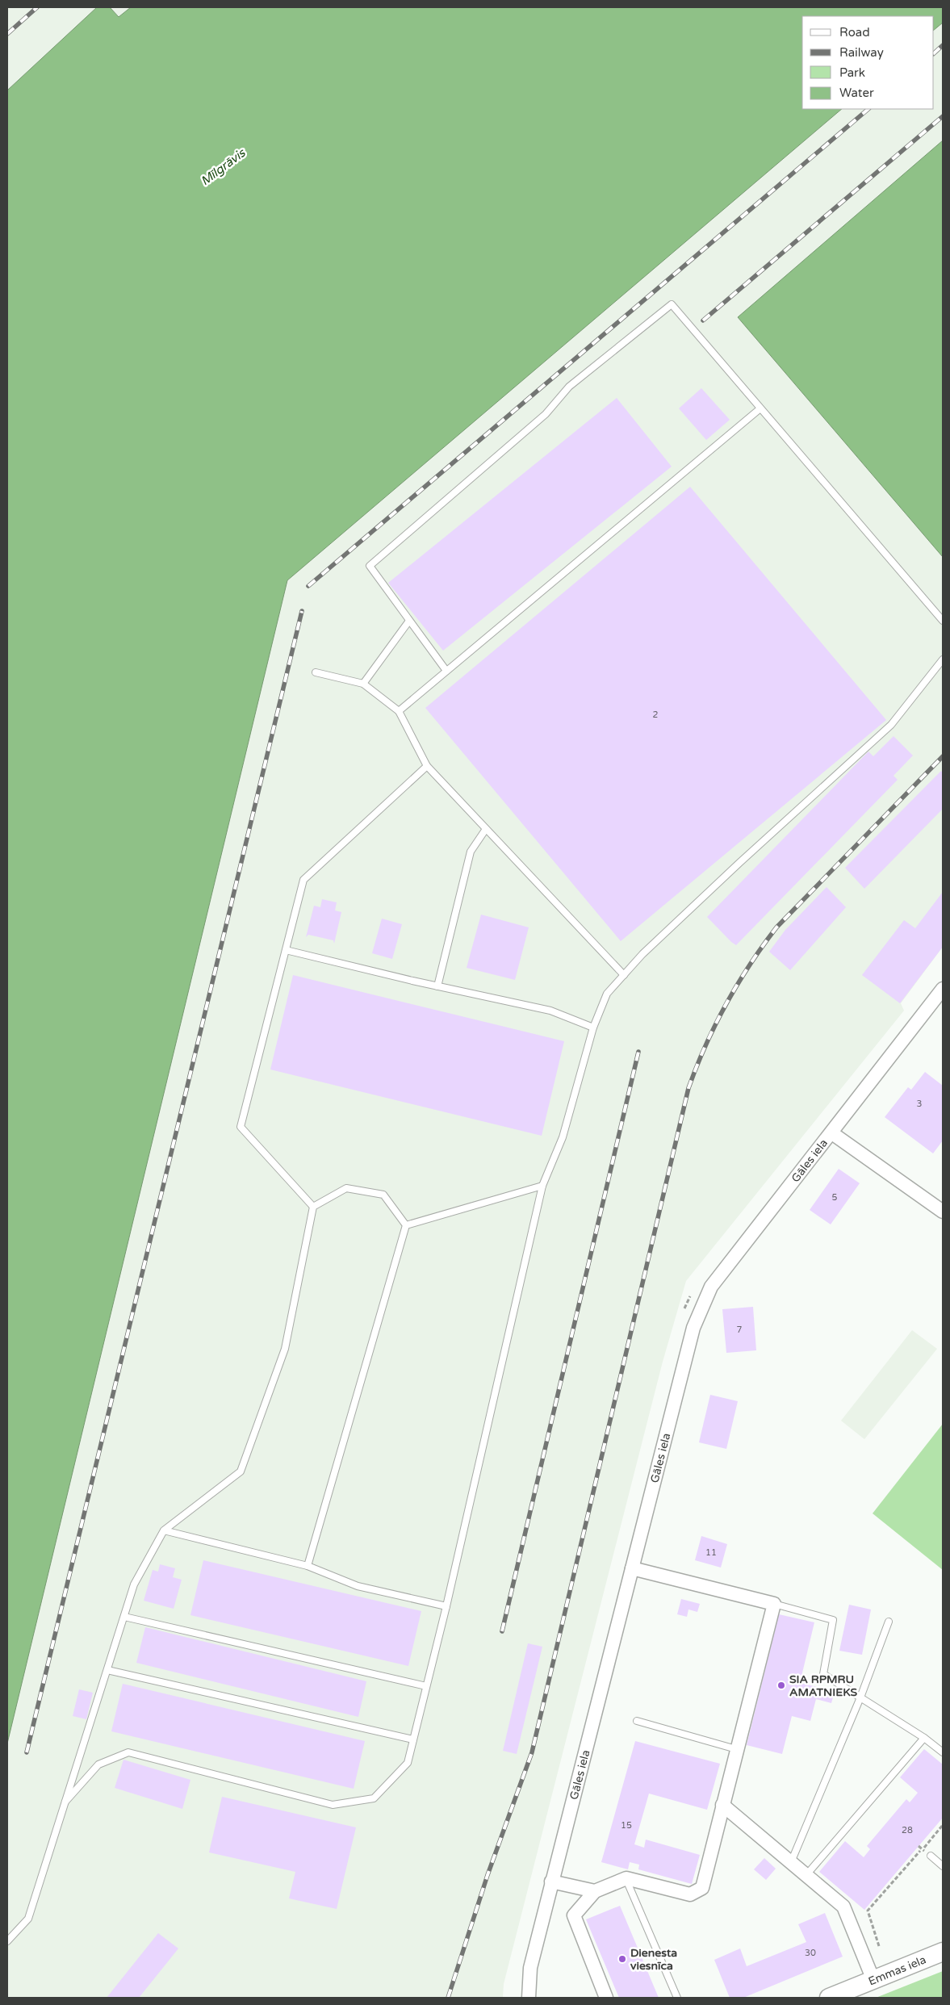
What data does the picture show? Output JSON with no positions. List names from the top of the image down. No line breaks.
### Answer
{"streets":{"main road":["Emmas iela"],"street":["Gāles iela"]},"water":["Mīlgrāvis"],"places":["SIA RPMRU AMATNIEKS","Dienesta viesnīca"],"house_numbers":["2","3","5","7","11","15","28","30"],"legend":["Road","Railway","Park","Water"]}
